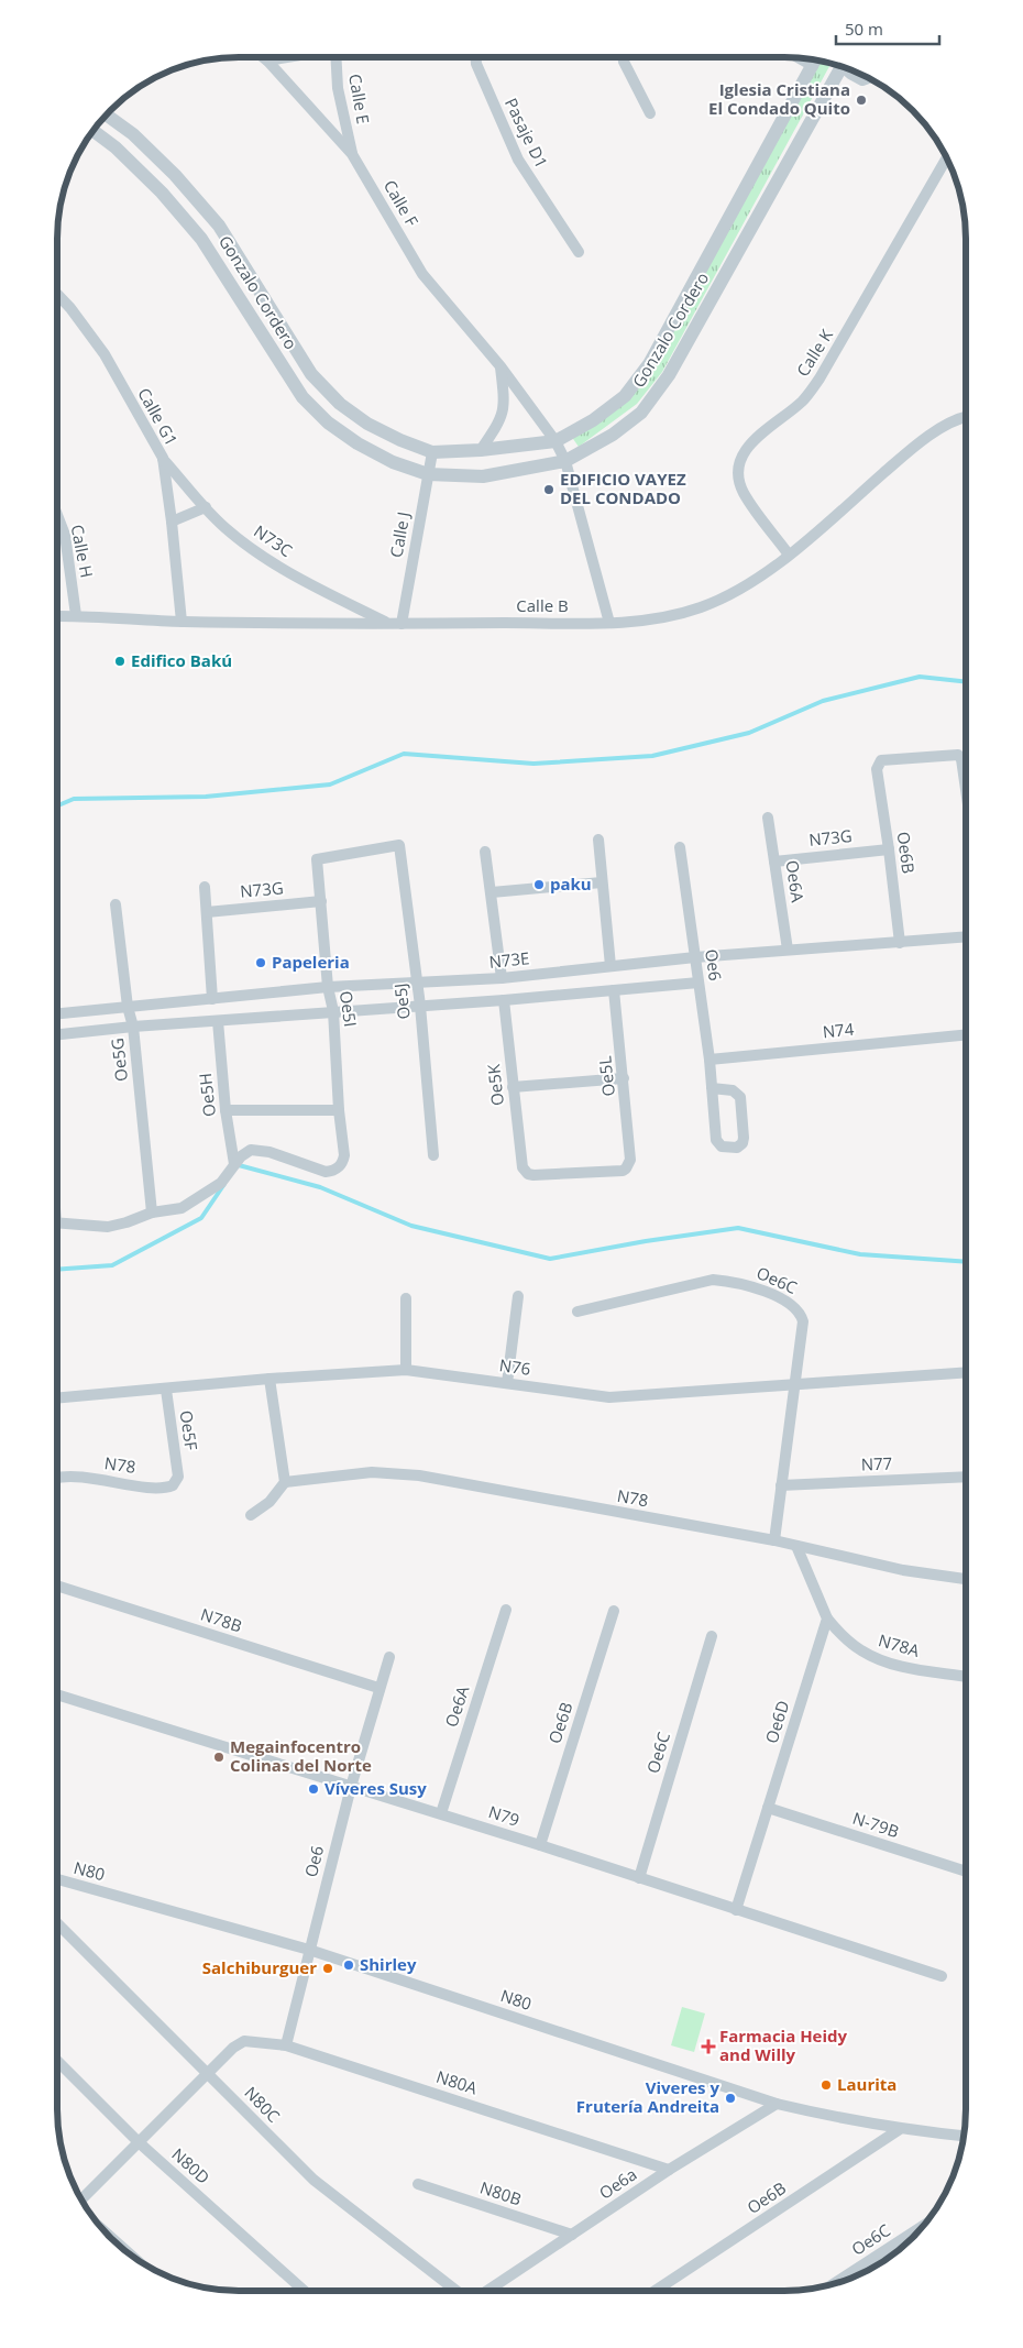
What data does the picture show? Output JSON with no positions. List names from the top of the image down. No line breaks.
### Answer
{"streets":{"street":["Calle E","Pasaje D1","Calle F","Gonzalo Cordero","Calle K","Calle G1","Calle J","N73C","Calle H","Calle B","N73G","Oe6B","Oe6A","N73E","Oe6","Oe5J","Oe5I","N74","Oe5G","Oe5L","Oe5K","Oe5H","Oe6C","N76","Oe5F","N77","N78","N78B","N78A","Oe6D","N79","N-79B","N80","N80A","N80C","N80D","Oe6a","N80B"]},"crossings":[["Calle E","Calle F"],["Calle F","Gonzalo Cordero"],["Calle F","Calle B"],["Gonzalo Cordero","Calle J"],["Calle K","Calle B"],["Calle G1","N73C"],["Calle G1","Calle B"],["Calle J","Calle B"],["N73C","Calle B"],["Calle H","Calle B"],["N73G","Oe6B"],["N73G","Oe6A"],["N73G","Oe5I"],["Oe6B","N73E"],["Oe6B","N79"],["Oe6B","N80"],["Oe6A","N73E"],["Oe6A","N79"],["N73E","Oe6"],["N73E","Oe5J"],["N73E","Oe5I"],["N73E","Oe5G"],["Oe6","N74"],["Oe6","N78B"],["Oe6","N79"],["Oe6","N80"],["Oe6","N80A"],["Oe5J","Oe5I"],["Oe5I","Oe5H"],["Oe5L","Oe5K"],["Oe6C","N76"],["Oe6C","N77"],["Oe6C","N78"],["Oe6C","N79"],["N76","Oe5F"],["Oe5F","N78"],["N78A","Oe6D"],["Oe6D","N79"],["Oe6D","N-79B"],["N80","Oe6a"],["N80A","N80C"],["N80A","Oe6a"],["Oe6a","N80B"]],"places":{"other":["Iglesia Cristiana El Condado Quito","EDIFICIO VAYEZ DEL CONDADO","Edifico Bakú","paku","Papeleria","Megainfocentro Colinas del Norte","Víveres Susy","Shirley","Salchiburguer","Laurita","Viveres y Frutería Andreita"],"health":["Farmacia Heidy and Willy"]},"scale_bar":"50 m"}
